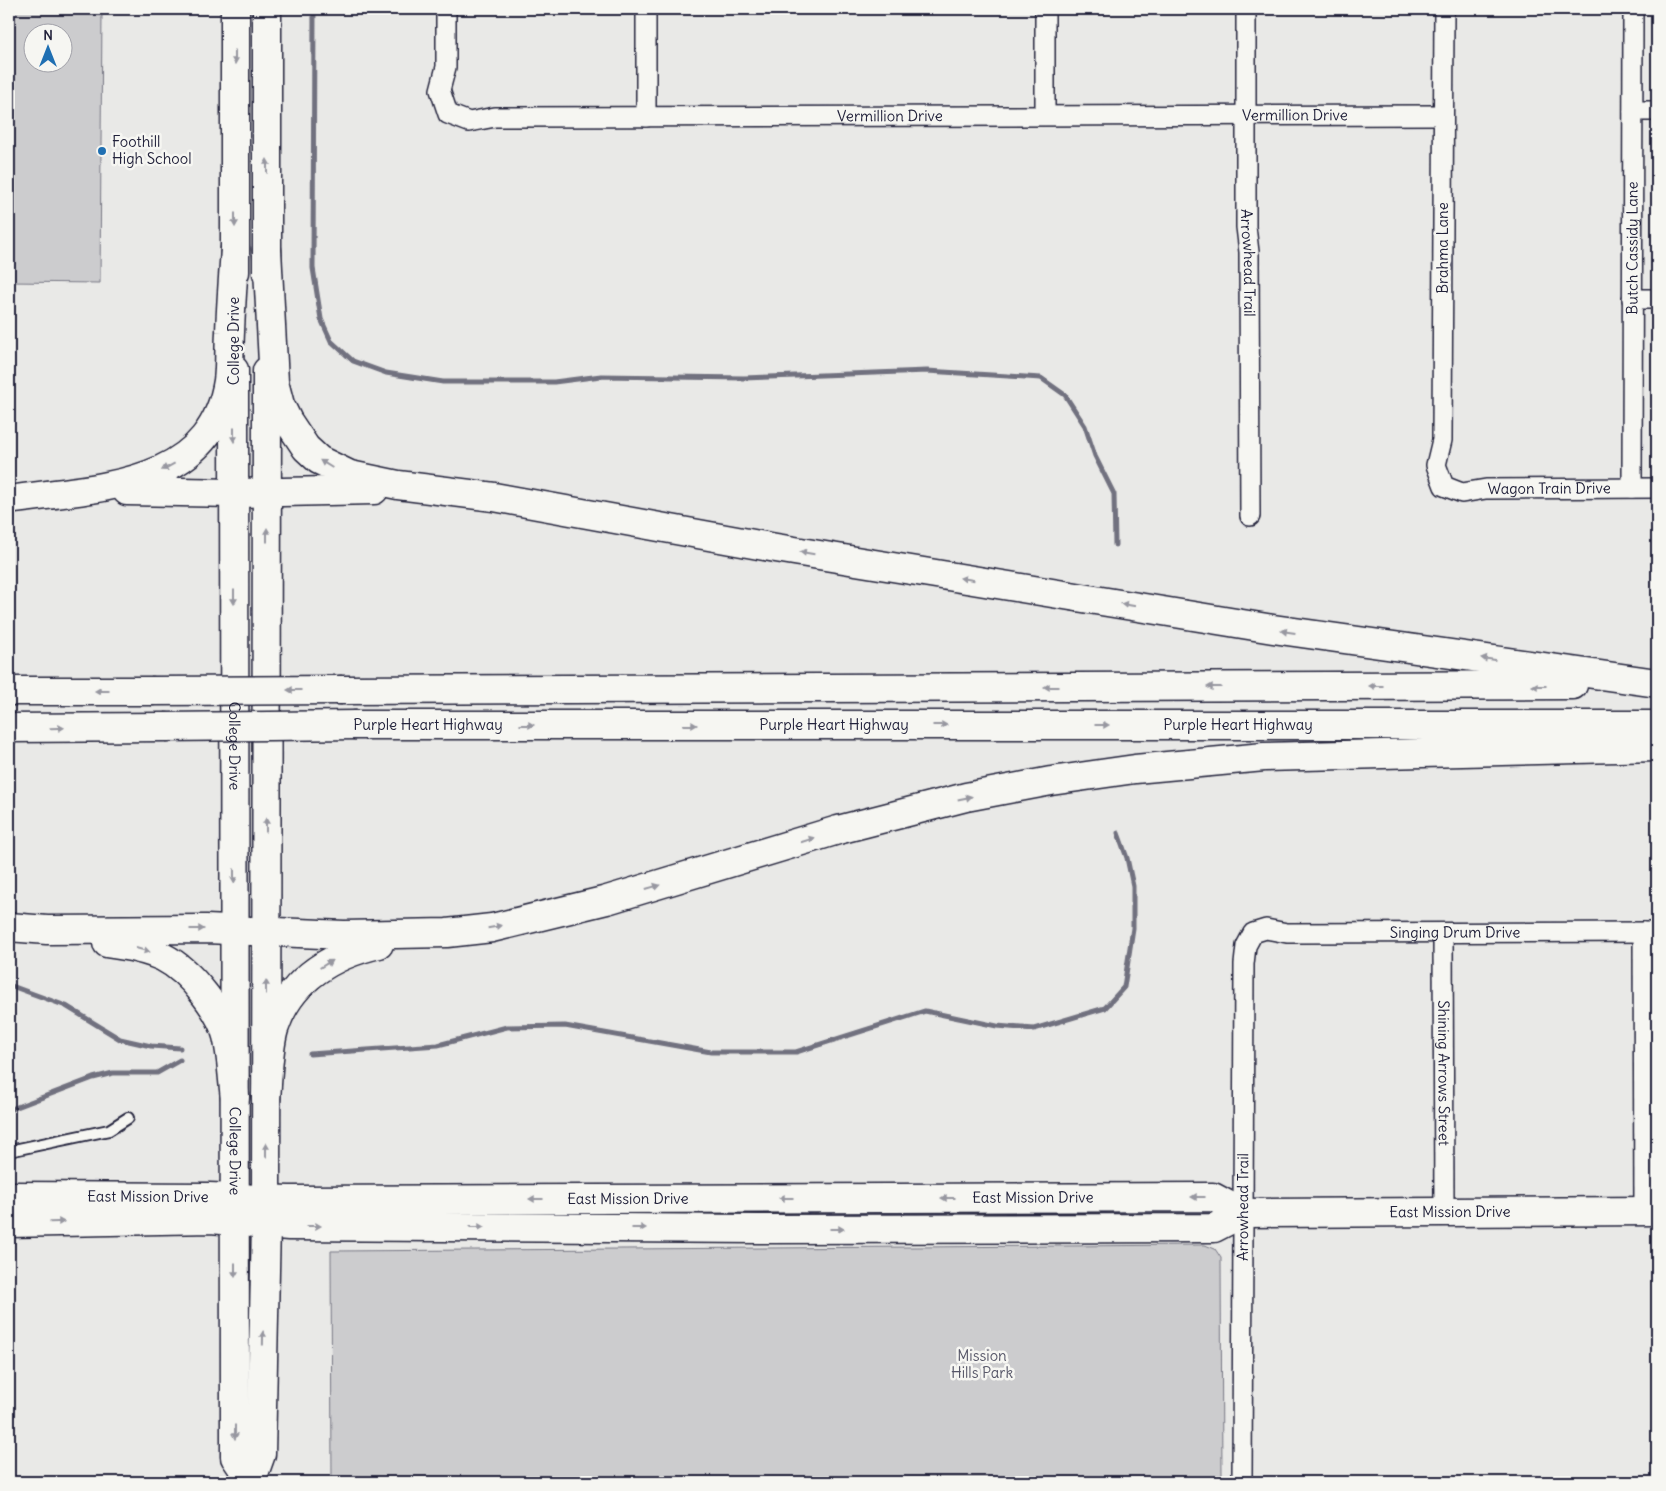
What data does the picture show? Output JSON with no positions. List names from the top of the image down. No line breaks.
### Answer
{"streets":{"main road":["College Drive","Purple Heart Highway","East Mission Drive"],"street":["Vermillion Drive","Brahma Lane","Butch Cassidy Lane","Arrowhead Trail","Wagon Train Drive","Singing Drum Drive","Shining Arrows Street"]},"crossings":[["Vermillion Drive","Brahma Lane"],["Vermillion Drive","Arrowhead Trail"],["Brahma Lane","Wagon Train Drive"],["Butch Cassidy Lane","Wagon Train Drive"],["Arrowhead Trail","Singing Drum Drive"],["Arrowhead Trail","East Mission Drive"],["College Drive","East Mission Drive"],["Singing Drum Drive","Shining Arrows Street"],["Shining Arrows Street","East Mission Drive"]],"parks":["Mission Hills Park"],"places":["Foothill High School"],"north":"top"}
